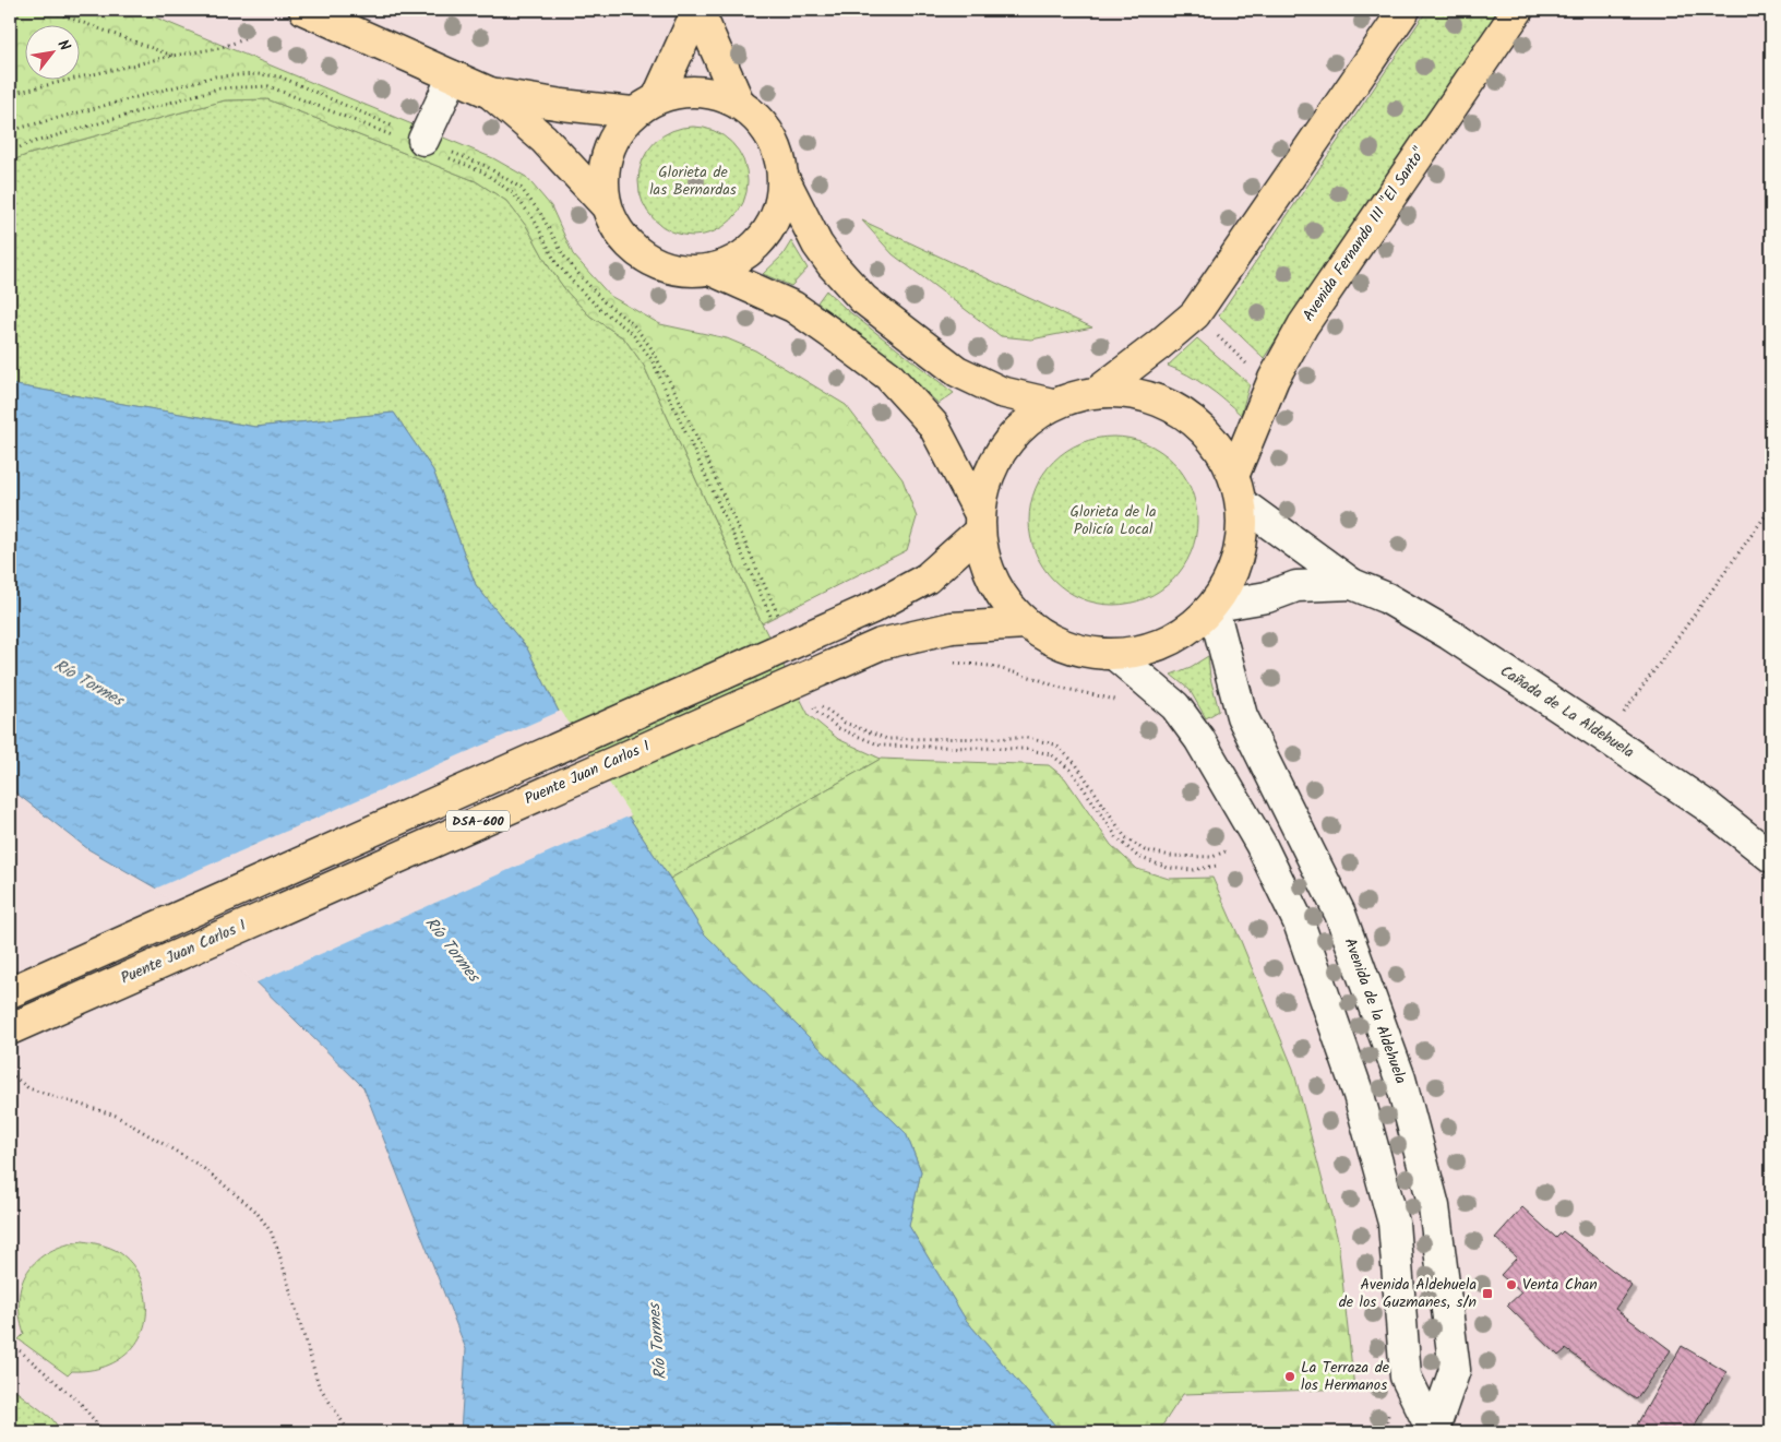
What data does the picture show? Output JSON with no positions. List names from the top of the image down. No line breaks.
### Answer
{"streets":{"main road":["Avenida Fernando III \"El Santo\"","Puente Juan Carlos I","DSA-600"],"street":["Cañada de La Aldehuela","Avenida de la Aldehuela"]},"crossings":[["Cañada de La Aldehuela","Avenida de la Aldehuela"]],"water":["Río Tormes"],"parks":["Glorieta de las Bernardas","Glorieta de la Policía Local"],"places":{"other":["Venta Chan","La Terraza de los Hermanos"],"transit":["Avenida Aldehuela de los Guzmanes, s/n"]},"north":"top right"}
